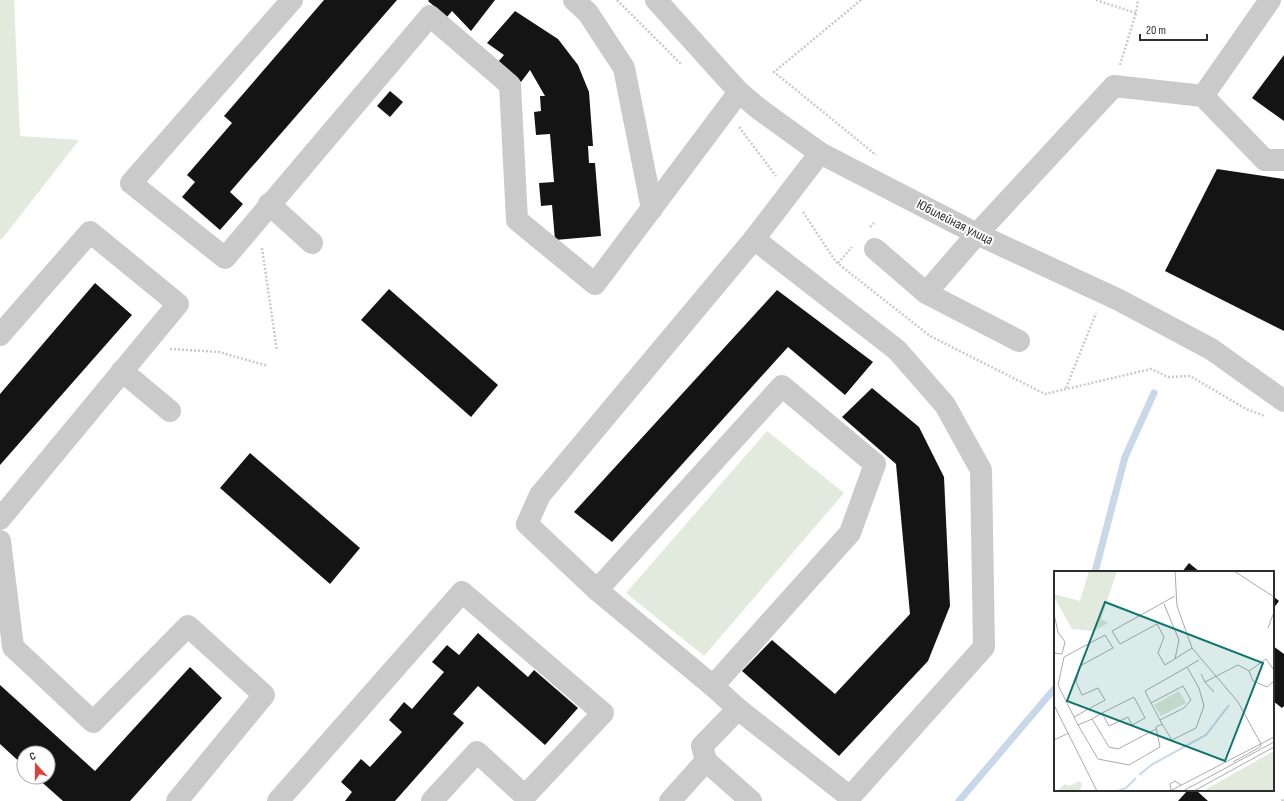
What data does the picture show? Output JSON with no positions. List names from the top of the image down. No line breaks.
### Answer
{"streets":{"street":["Юбилейная улица"]},"scale_bar":"20 m","north":"top"}
